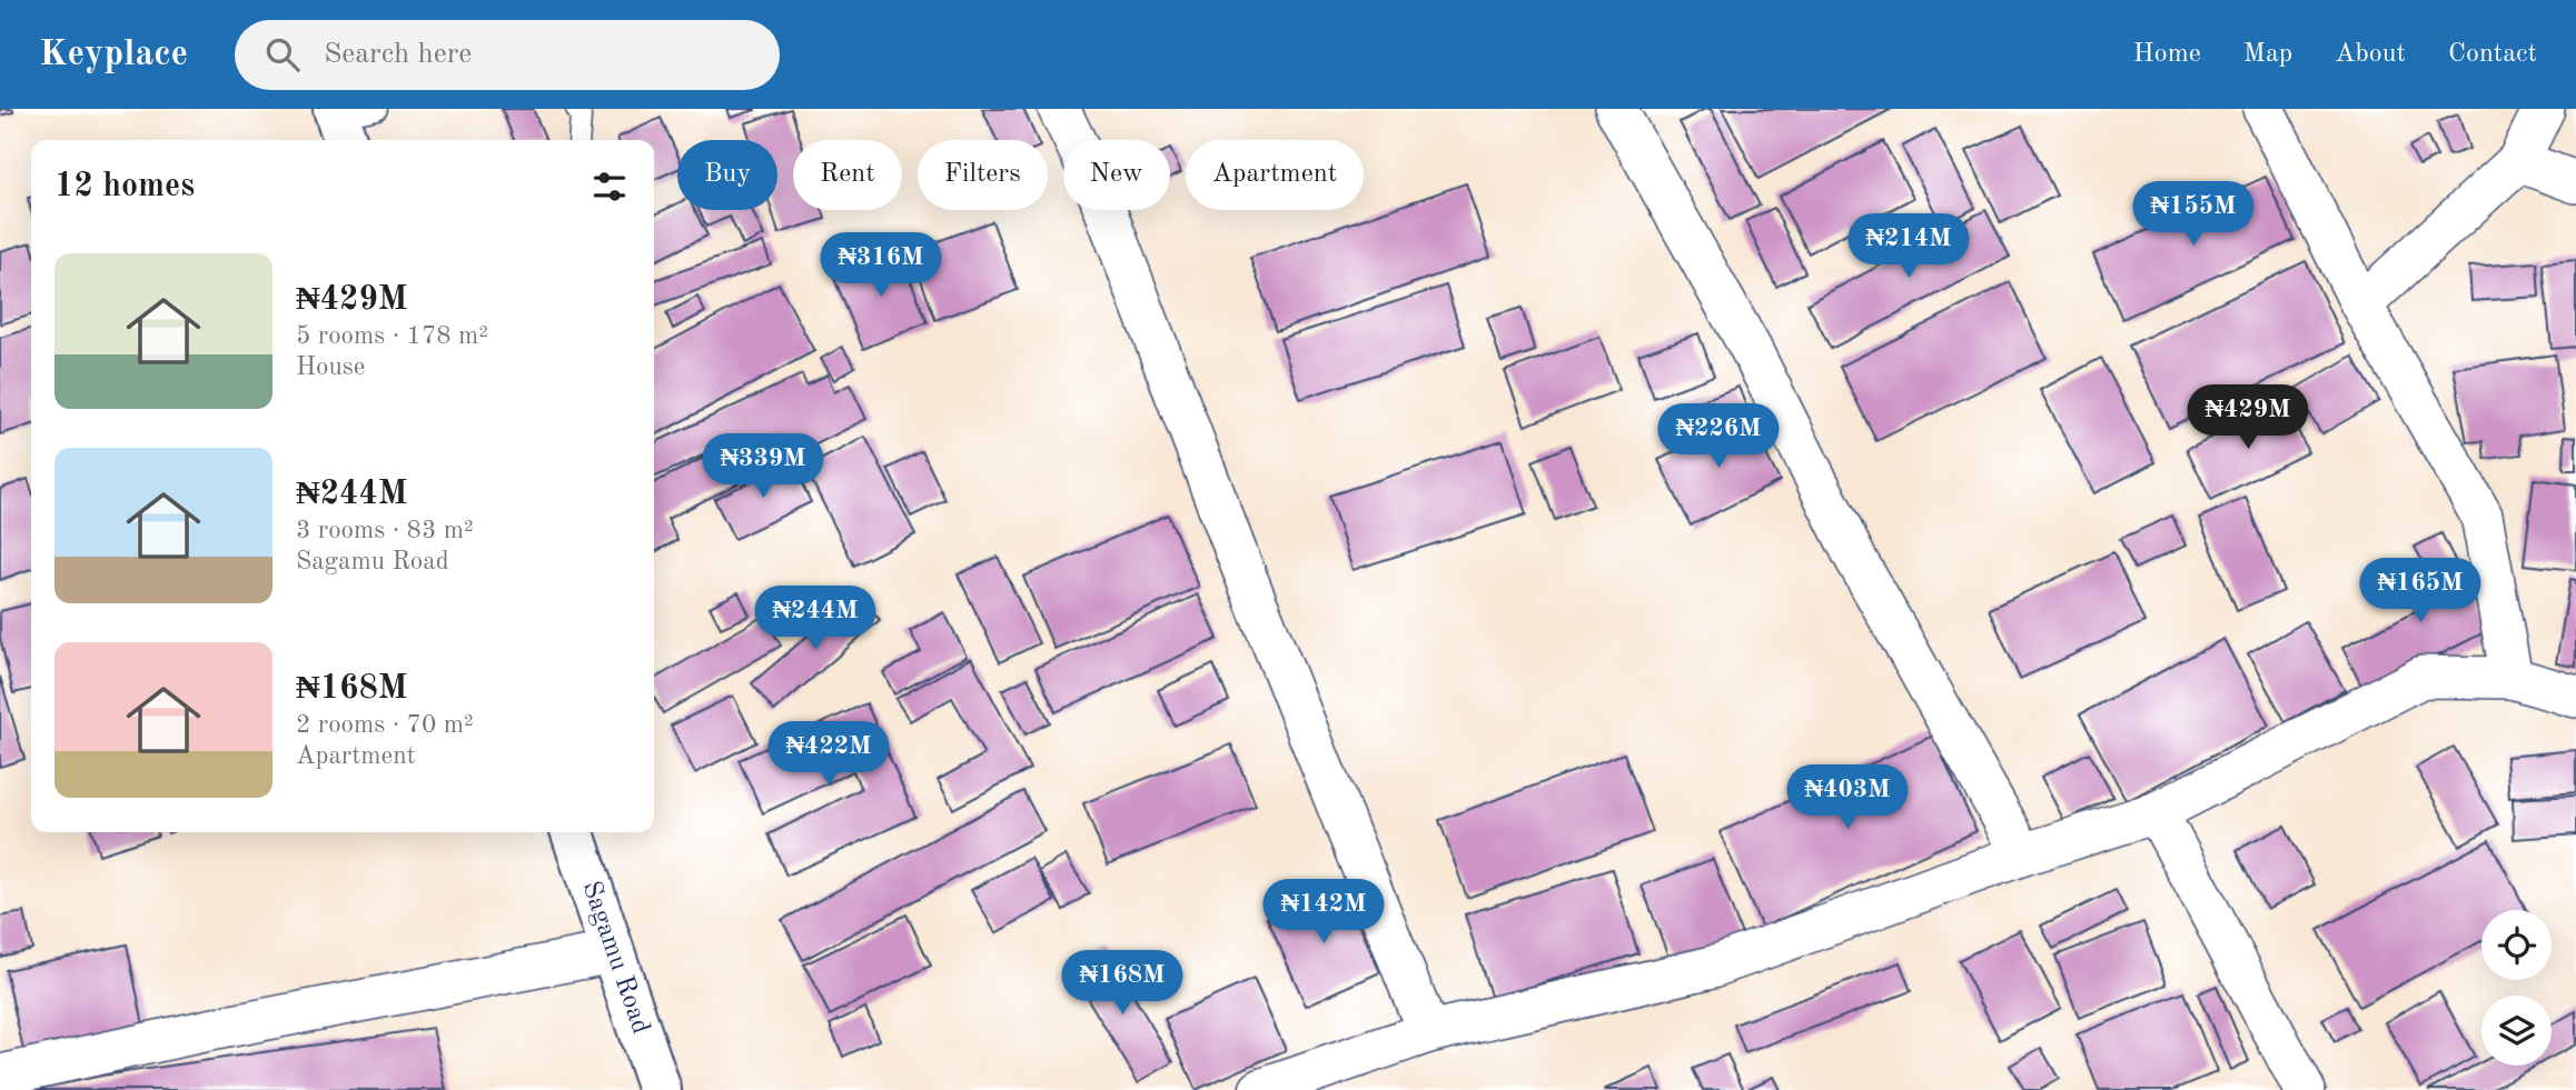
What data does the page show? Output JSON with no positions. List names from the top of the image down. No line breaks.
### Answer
{"streets":{"highway":["Sagamu Road"]},"page":{"header":"Keyplace","search":"Search here","nav":["Home","Map","About","Contact"],"chip":["Buy","Rent","Filters","New","Apartment"],"heading":"12 homes","price":["₦155M","₦214M","₦316M","₦429M","₦226M","₦339M","₦165M","₦244M","₦422M","₦403M","₦142M","₦168M"],"list":[{"name":"₦429M","note":"5 rooms · 178 m² · House"},{"name":"₦244M","note":"3 rooms · 83 m² · Sagamu Road"},{"name":"₦168M","note":"2 rooms · 70 m² · Apartment"}]}}
